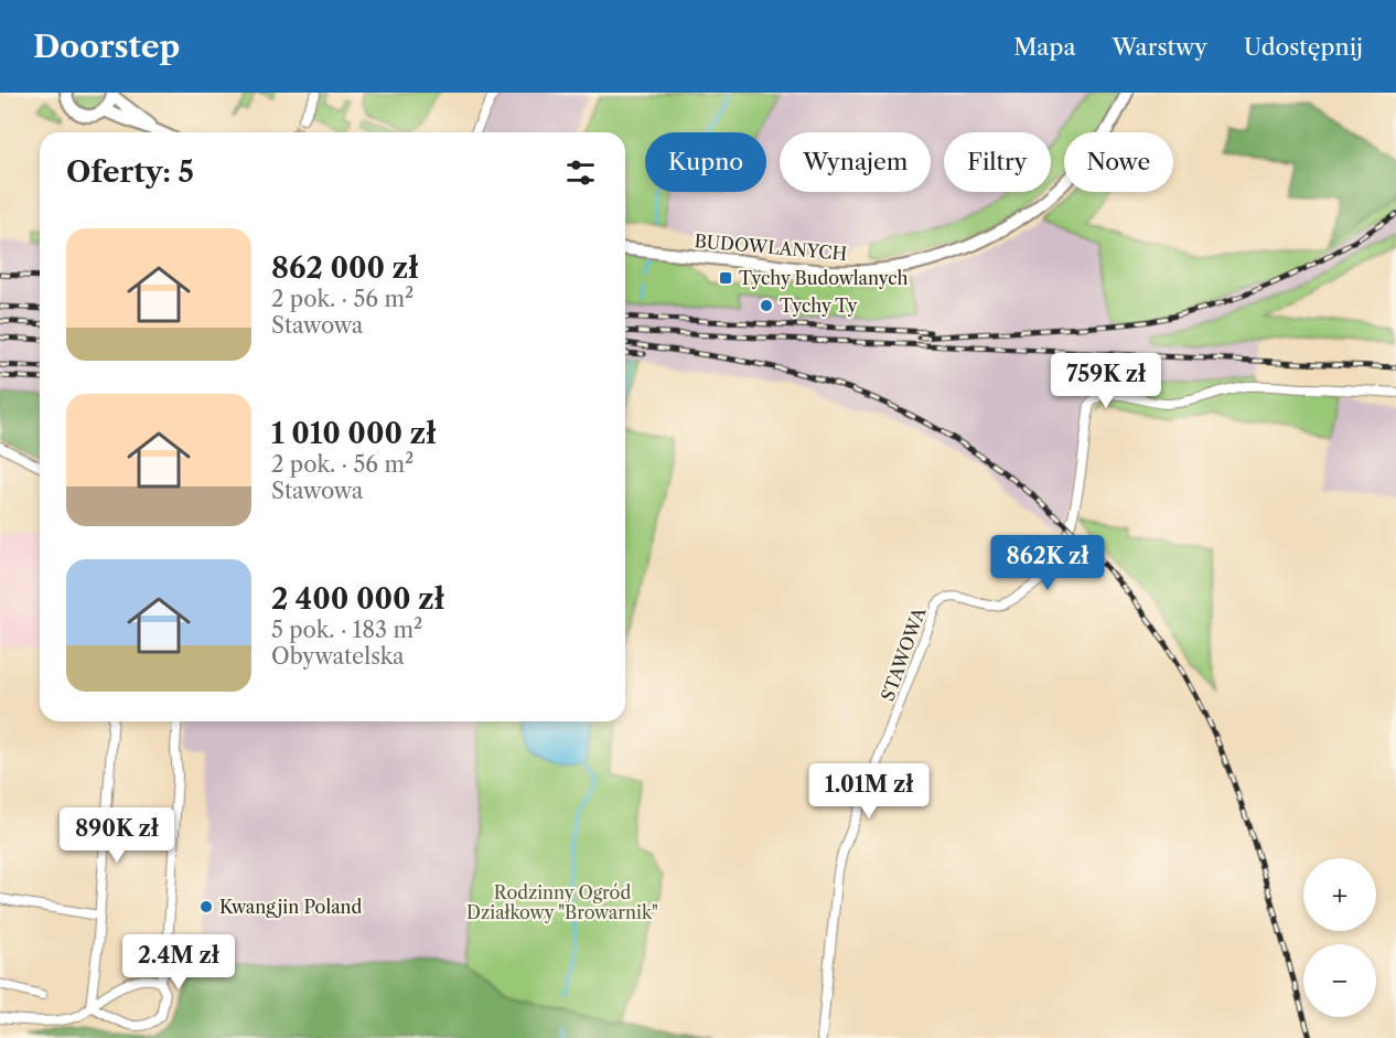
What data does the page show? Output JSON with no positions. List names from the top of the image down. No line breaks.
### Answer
{"streets":{"street":["BUDOWLANYCH","STAWOWA"]},"parks":["Rodzinny Ogród Działkowy \"Browarnik\""],"places":{"transit":["Tychy Budowlanych"],"other":["Tychy Ty","Kwangjin Poland"]},"page":{"header":"Doorstep","nav":["Mapa","Warstwy","Udostępnij"],"chip":["Kupno","Wynajem","Filtry","Nowe"],"heading":"Oferty: 5","list":[{"name":"862 000 zł","note":"2 pok. · 56 m² · Stawowa"},{"name":"1 010 000 zł","note":"2 pok. · 56 m² · Stawowa"},{"name":"2 400 000 zł","note":"5 pok. · 183 m² · Obywatelska"}],"price":["759K zł","862K zł","1.01M zł","890K zł","2.4M zł"],"map_buttons":["+","−"]}}
